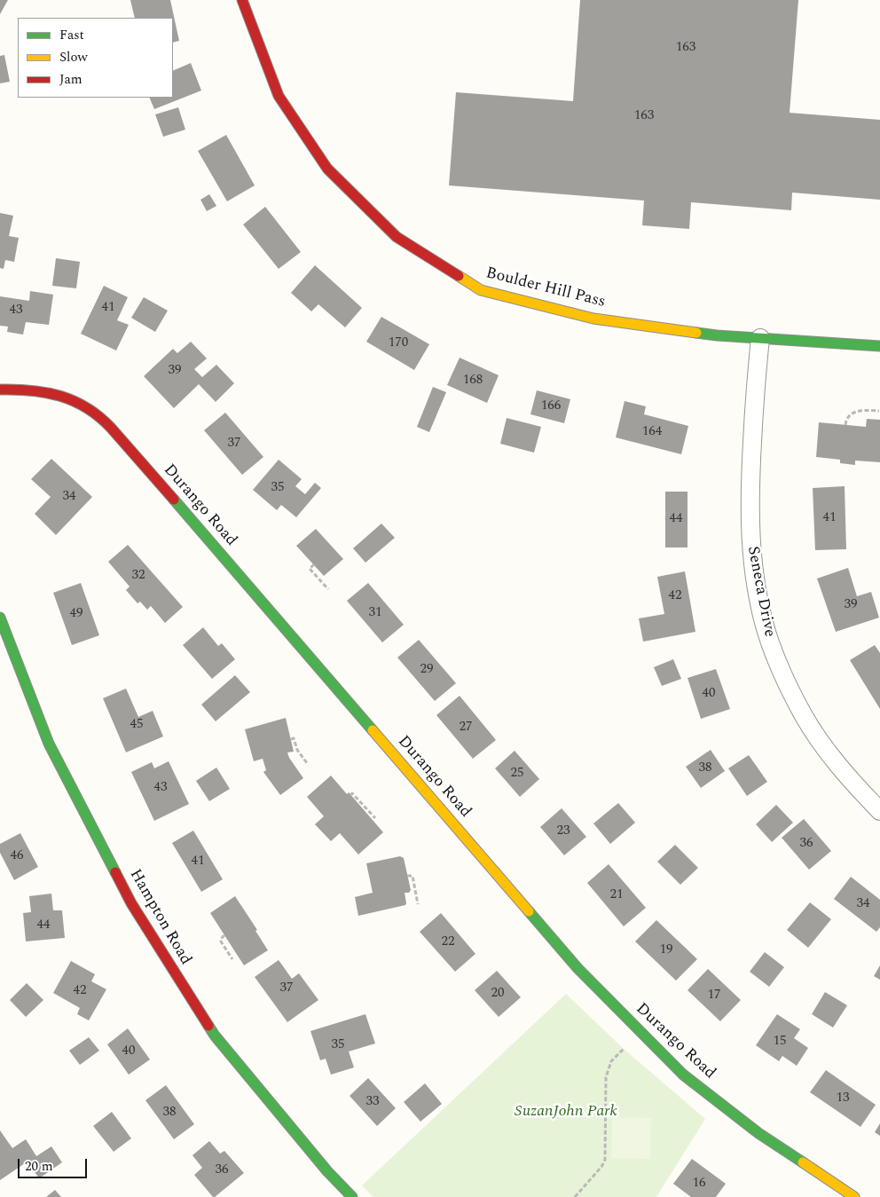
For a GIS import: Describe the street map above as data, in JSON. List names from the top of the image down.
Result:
{
  "streets": {
    "street": [
      "Boulder Hill Pass",
      "Durango Road",
      "Seneca Drive",
      "Hampton Road"
    ]
  },
  "crossings": [
    ["Boulder Hill Pass", "Seneca Drive"]
  ],
  "parks": ["SuzanJohn Park"],
  "house_numbers": [
    "163",
    "163",
    "41",
    "43",
    "170",
    "39",
    "168",
    "166",
    "164",
    "37",
    "35",
    "34",
    "41",
    "44",
    "32",
    "42",
    "39",
    "31",
    "49",
    "29",
    "40",
    "45",
    "27",
    "38",
    "25",
    "43",
    "23",
    "36",
    "46",
    "41",
    "21",
    "34",
    "44",
    "22",
    "19",
    "37",
    "42",
    "20",
    "17",
    "15",
    "35",
    "40",
    "13",
    "33",
    "38",
    "36",
    "16"
  ],
  "legend": ["Fast", "Slow", "Jam"],
  "scale_bar": "20 m"
}
